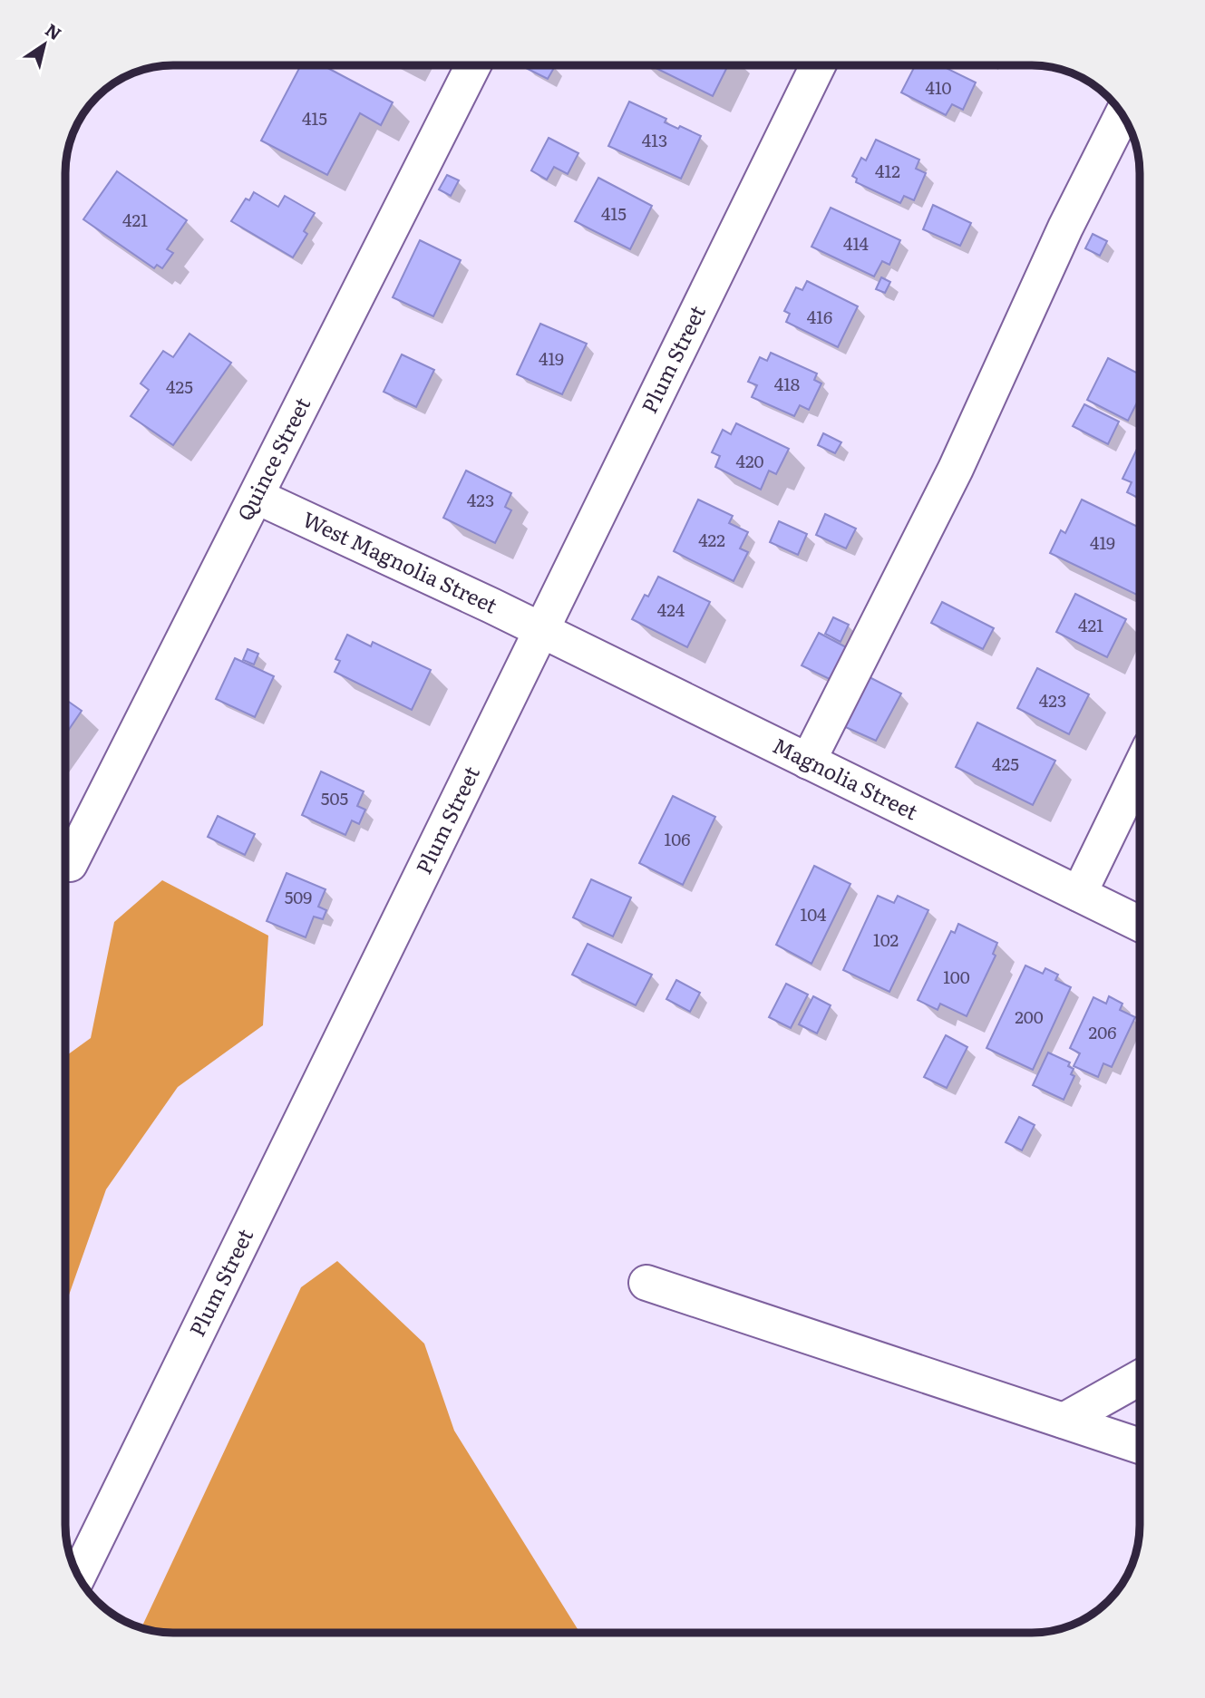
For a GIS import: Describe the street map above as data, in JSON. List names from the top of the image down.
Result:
{
  "streets": {
    "street": [
      "Plum Street",
      "Quince Street",
      "West Magnolia Street",
      "Magnolia Street"
    ]
  },
  "crossings": [
    ["Plum Street", "West Magnolia Street"],
    ["Plum Street", "Magnolia Street"],
    ["Quince Street", "West Magnolia Street"],
    ["West Magnolia Street", "Magnolia Street"]
  ],
  "house_numbers": [
    "410",
    "415",
    "413",
    "412",
    "415",
    "421",
    "414",
    "416",
    "419",
    "418",
    "425",
    "420",
    "423",
    "422",
    "419",
    "424",
    "421",
    "423",
    "425",
    "505",
    "106",
    "509",
    "104",
    "102",
    "100",
    "200",
    "206"
  ],
  "north": "top right"
}
